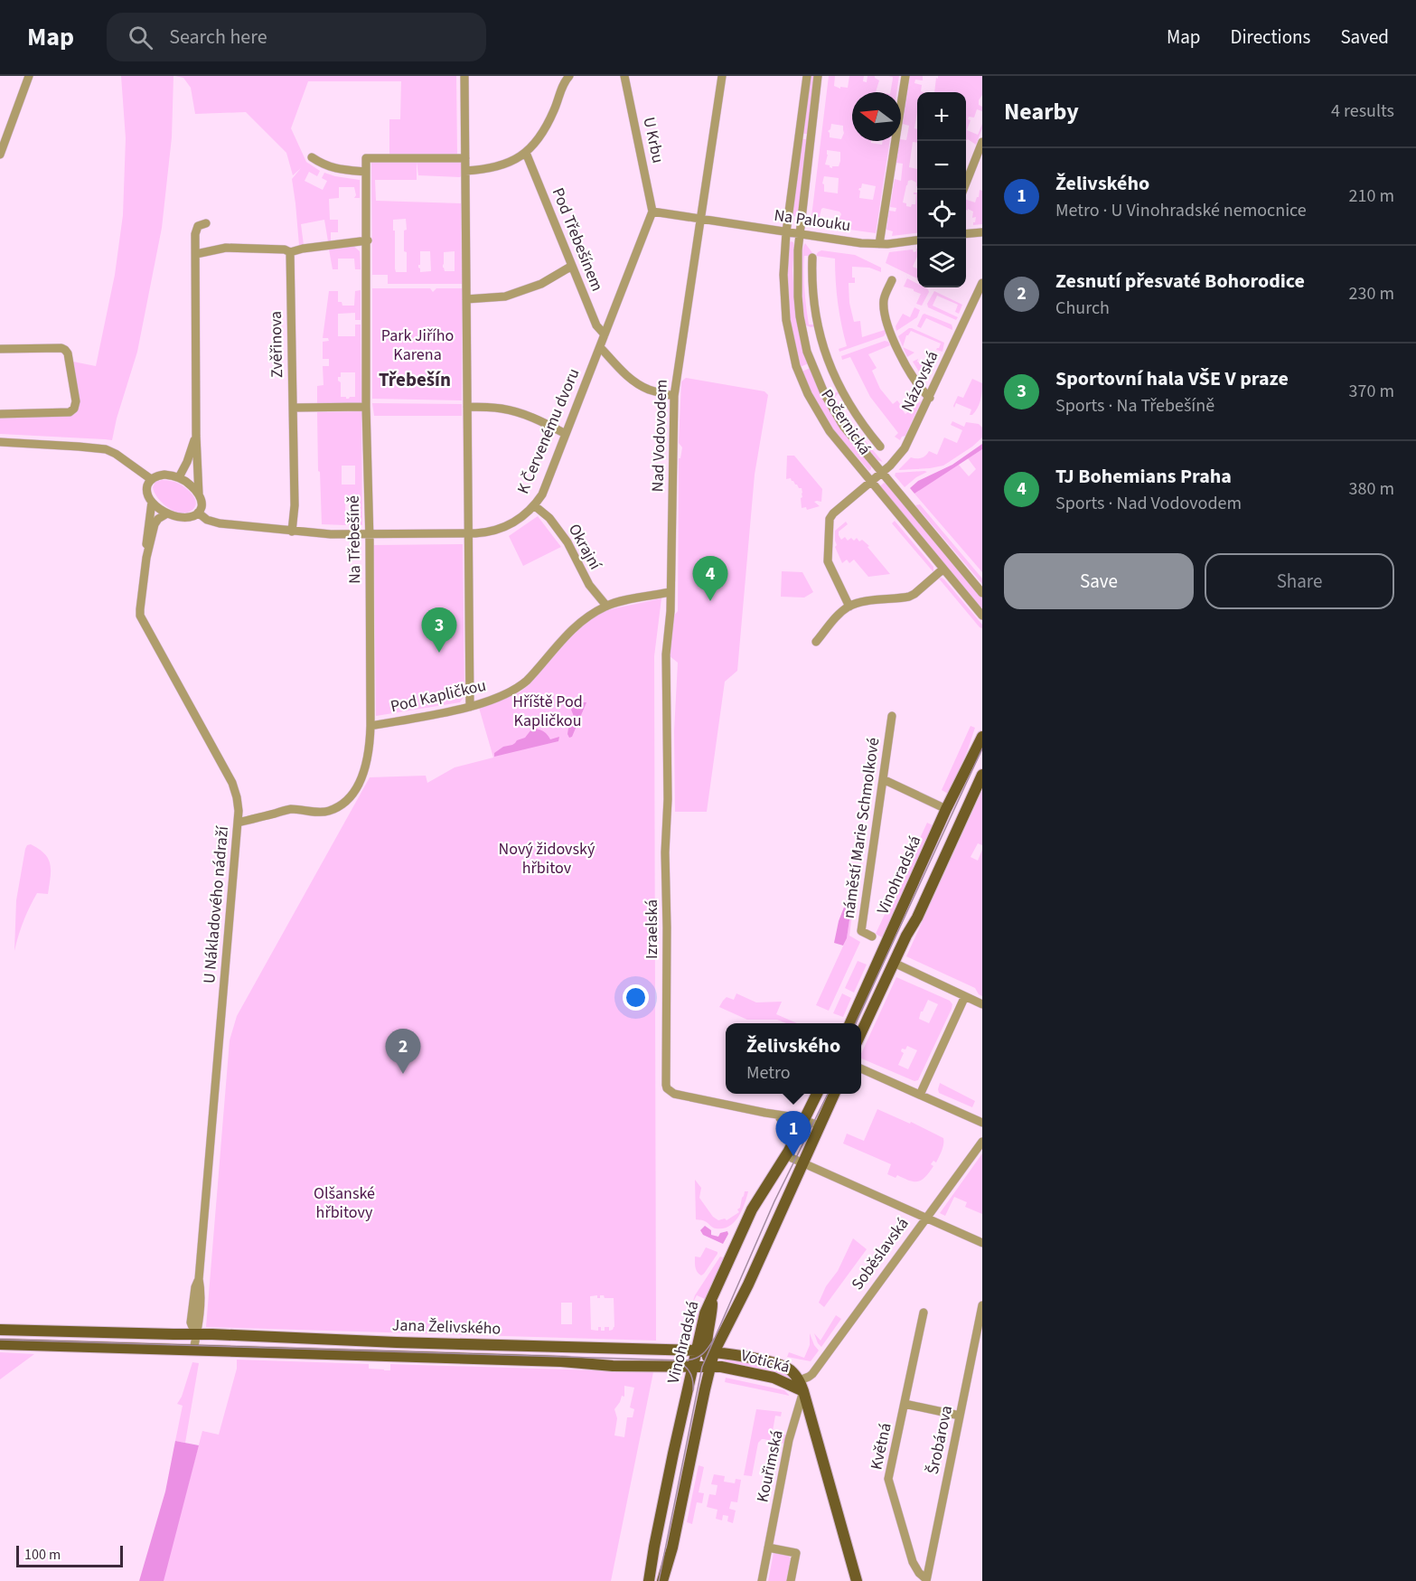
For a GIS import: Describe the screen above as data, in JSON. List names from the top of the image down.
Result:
{
  "streets": {
    "main road": ["Vinohradská", "Jana Želivského", "Votická"],
    "street": [
      "U Krbu",
      "Na Palouku",
      "Pod Třebešínem",
      "Zvěřinova",
      "Názovská",
      "Počernická",
      "K Červenému dvoru",
      "Nad Vodovodem",
      "Na Třebešíně",
      "Okrajní",
      "Pod Kapličkou",
      "náměstí Marie Schmolkové",
      "U Nákladového nádraží",
      "Izraelská",
      "Soběslavská",
      "Šrobárova",
      "Květná",
      "Kouřimská"
    ]
  },
  "crossings": [
    ["U Krbu", "K Červenému dvoru"],
    ["Na Palouku", "Počernická"],
    ["Na Palouku", "Nad Vodovodem"],
    ["Pod Třebešínem", "K Červenému dvoru"],
    ["Zvěřinova", "K Červenému dvoru"],
    ["Názovská", "Počernická"],
    ["K Červenému dvoru", "Na Třebešíně"],
    ["K Červenému dvoru", "Okrajní"],
    ["Nad Vodovodem", "Pod Kapličkou"],
    ["Nad Vodovodem", "Izraelská"],
    ["Na Třebešíně", "Pod Kapličkou"],
    ["Na Třebešíně", "U Nákladového nádraží"],
    ["Okrajní", "Pod Kapličkou"],
    ["Vinohradská", "Jana Želivského"],
    ["Vinohradská", "Votická"],
    ["U Nákladového nádraží", "Jana Želivského"],
    ["Soběslavská", "Votická"],
    ["Soběslavská", "Kouřimská"],
    ["Jana Želivského", "Votická"],
    ["Votická", "Kouřimská"],
    ["Šrobárova", "Květná"]
  ],
  "districts": ["Třebešín"],
  "parks": [
    "Park Jiřího Karena",
    "Hříště Pod Kapličkou",
    "Nový židovský hřbitov",
    "Olšanské hřbitovy"
  ],
  "scale_bar": "100 m",
  "north": "left",
  "page": {
    "header": "Map",
    "search": "Search here",
    "nav": ["Map", "Directions", "Saved"],
    "heading": ["Nearby", "4 results"],
    "map_buttons": ["+", "−"],
    "list": [
      {
        "mark": "1",
        "name": "Želivského",
        "note": "Metro · U Vinohradské nemocnice",
        "value": "210 m"
      },
      {
        "mark": "2",
        "name": "Zesnutí přesvaté Bohorodice",
        "note": "Church",
        "value": "230 m"
      },
      {
        "mark": "3",
        "name": "Sportovní hala VŠE V praze",
        "note": "Sports · Na Třebešíně",
        "value": "370 m"
      },
      {
        "mark": "4",
        "name": "TJ Bohemians Praha",
        "note": "Sports · Nad Vodovodem",
        "value": "380 m"
      }
    ],
    "buttons": ["Save", "Share"],
    "pins": [
      "4",
      "3",
      "2",
      "1"
    ],
    "popup": ["Želivského", "Metro"],
    "scale": "100 m"
  }
}
